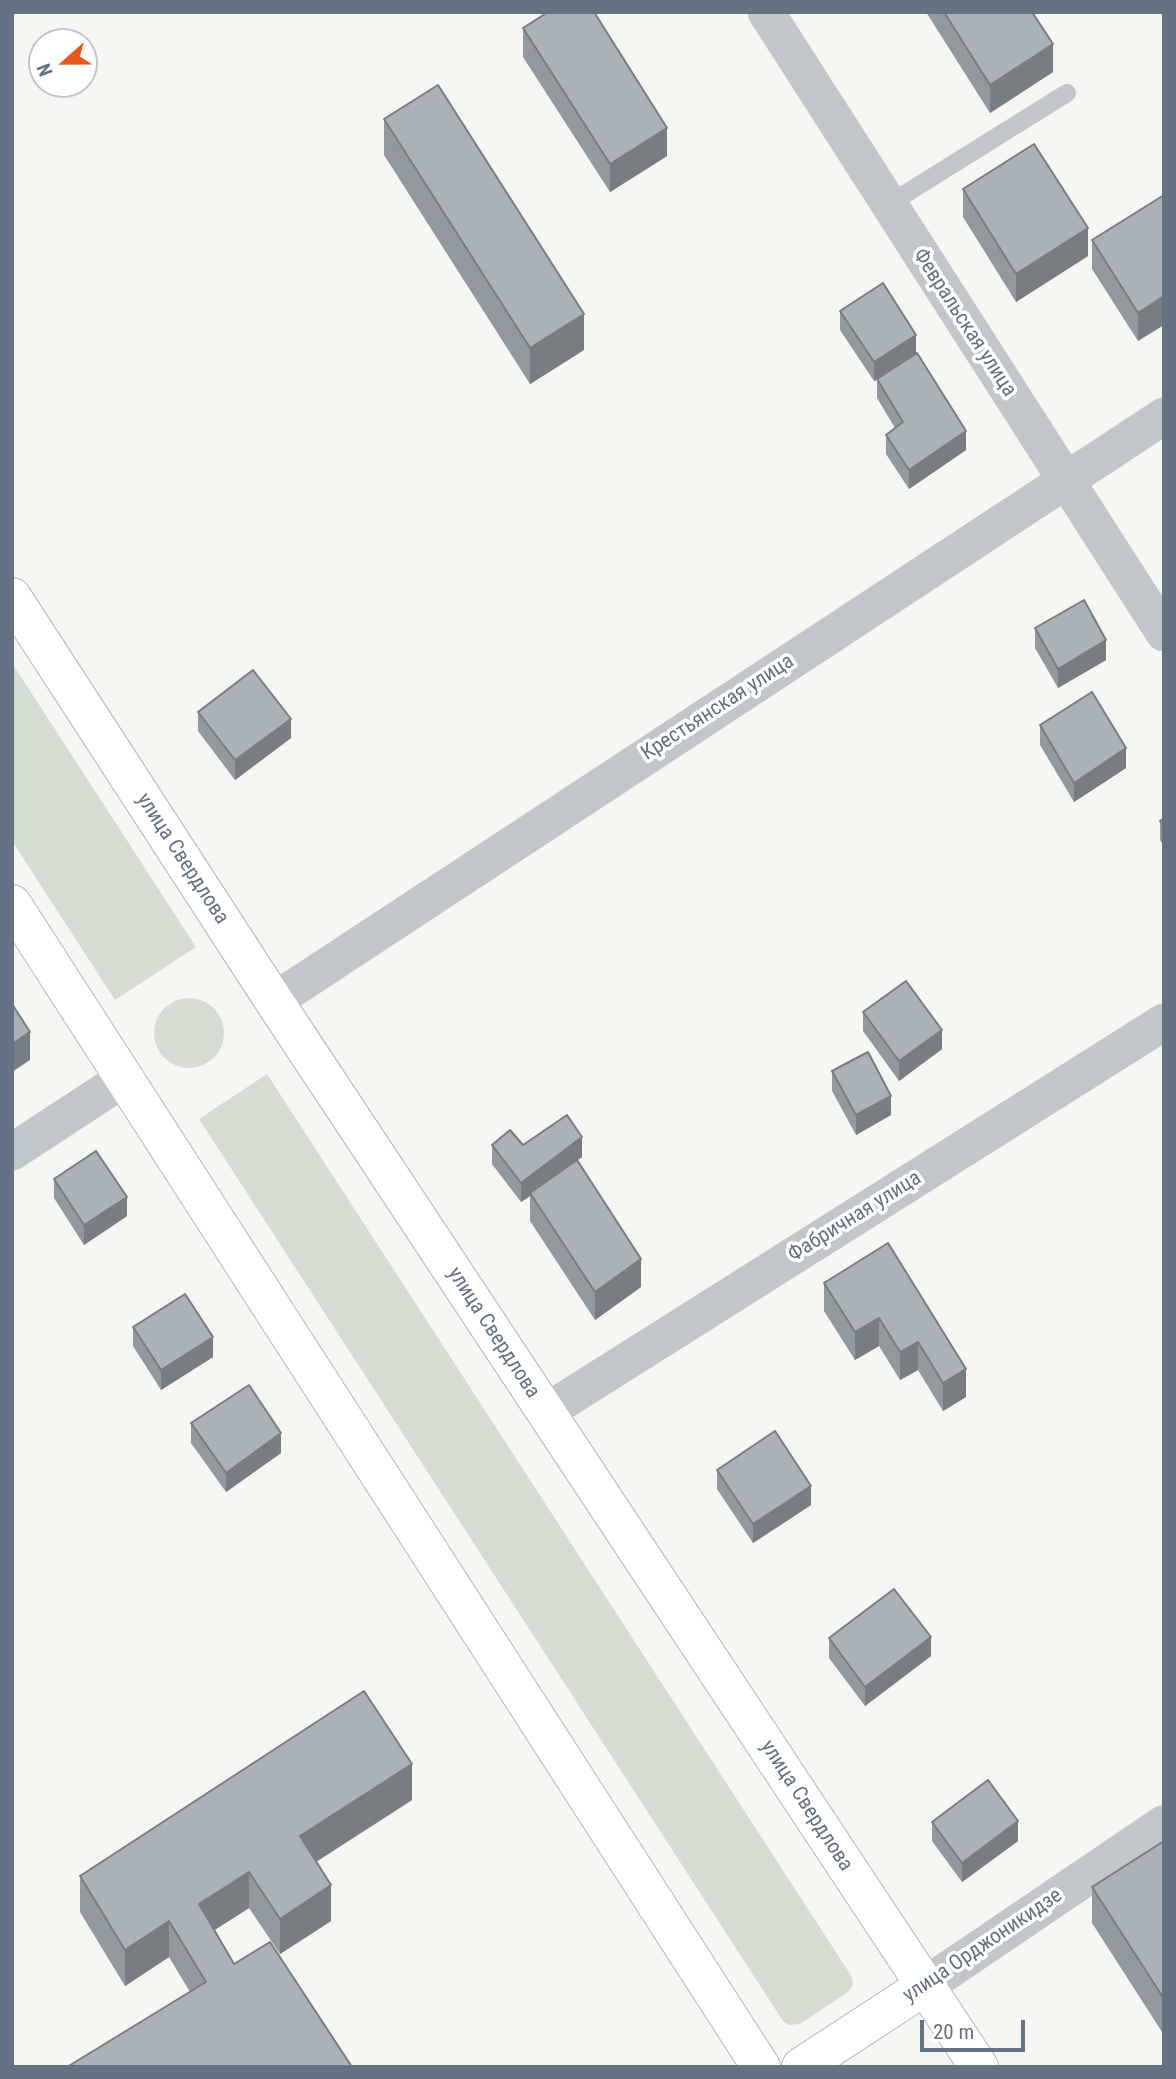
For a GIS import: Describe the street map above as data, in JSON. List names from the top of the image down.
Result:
{
  "streets": {
    "main road": ["улица Свердлова", "улица Орджоникидзе"],
    "street": ["Февральская улица", "Крестьянская улица", "Фабричная улица"]
  },
  "crossings": [
    ["Февральская улица", "Крестьянская улица"],
    ["Крестьянская улица", "улица Свердлова"],
    ["улица Свердлова", "Фабричная улица"],
    ["улица Свердлова", "улица Орджоникидзе"]
  ],
  "scale_bar": "20 m",
  "north": "left"
}
